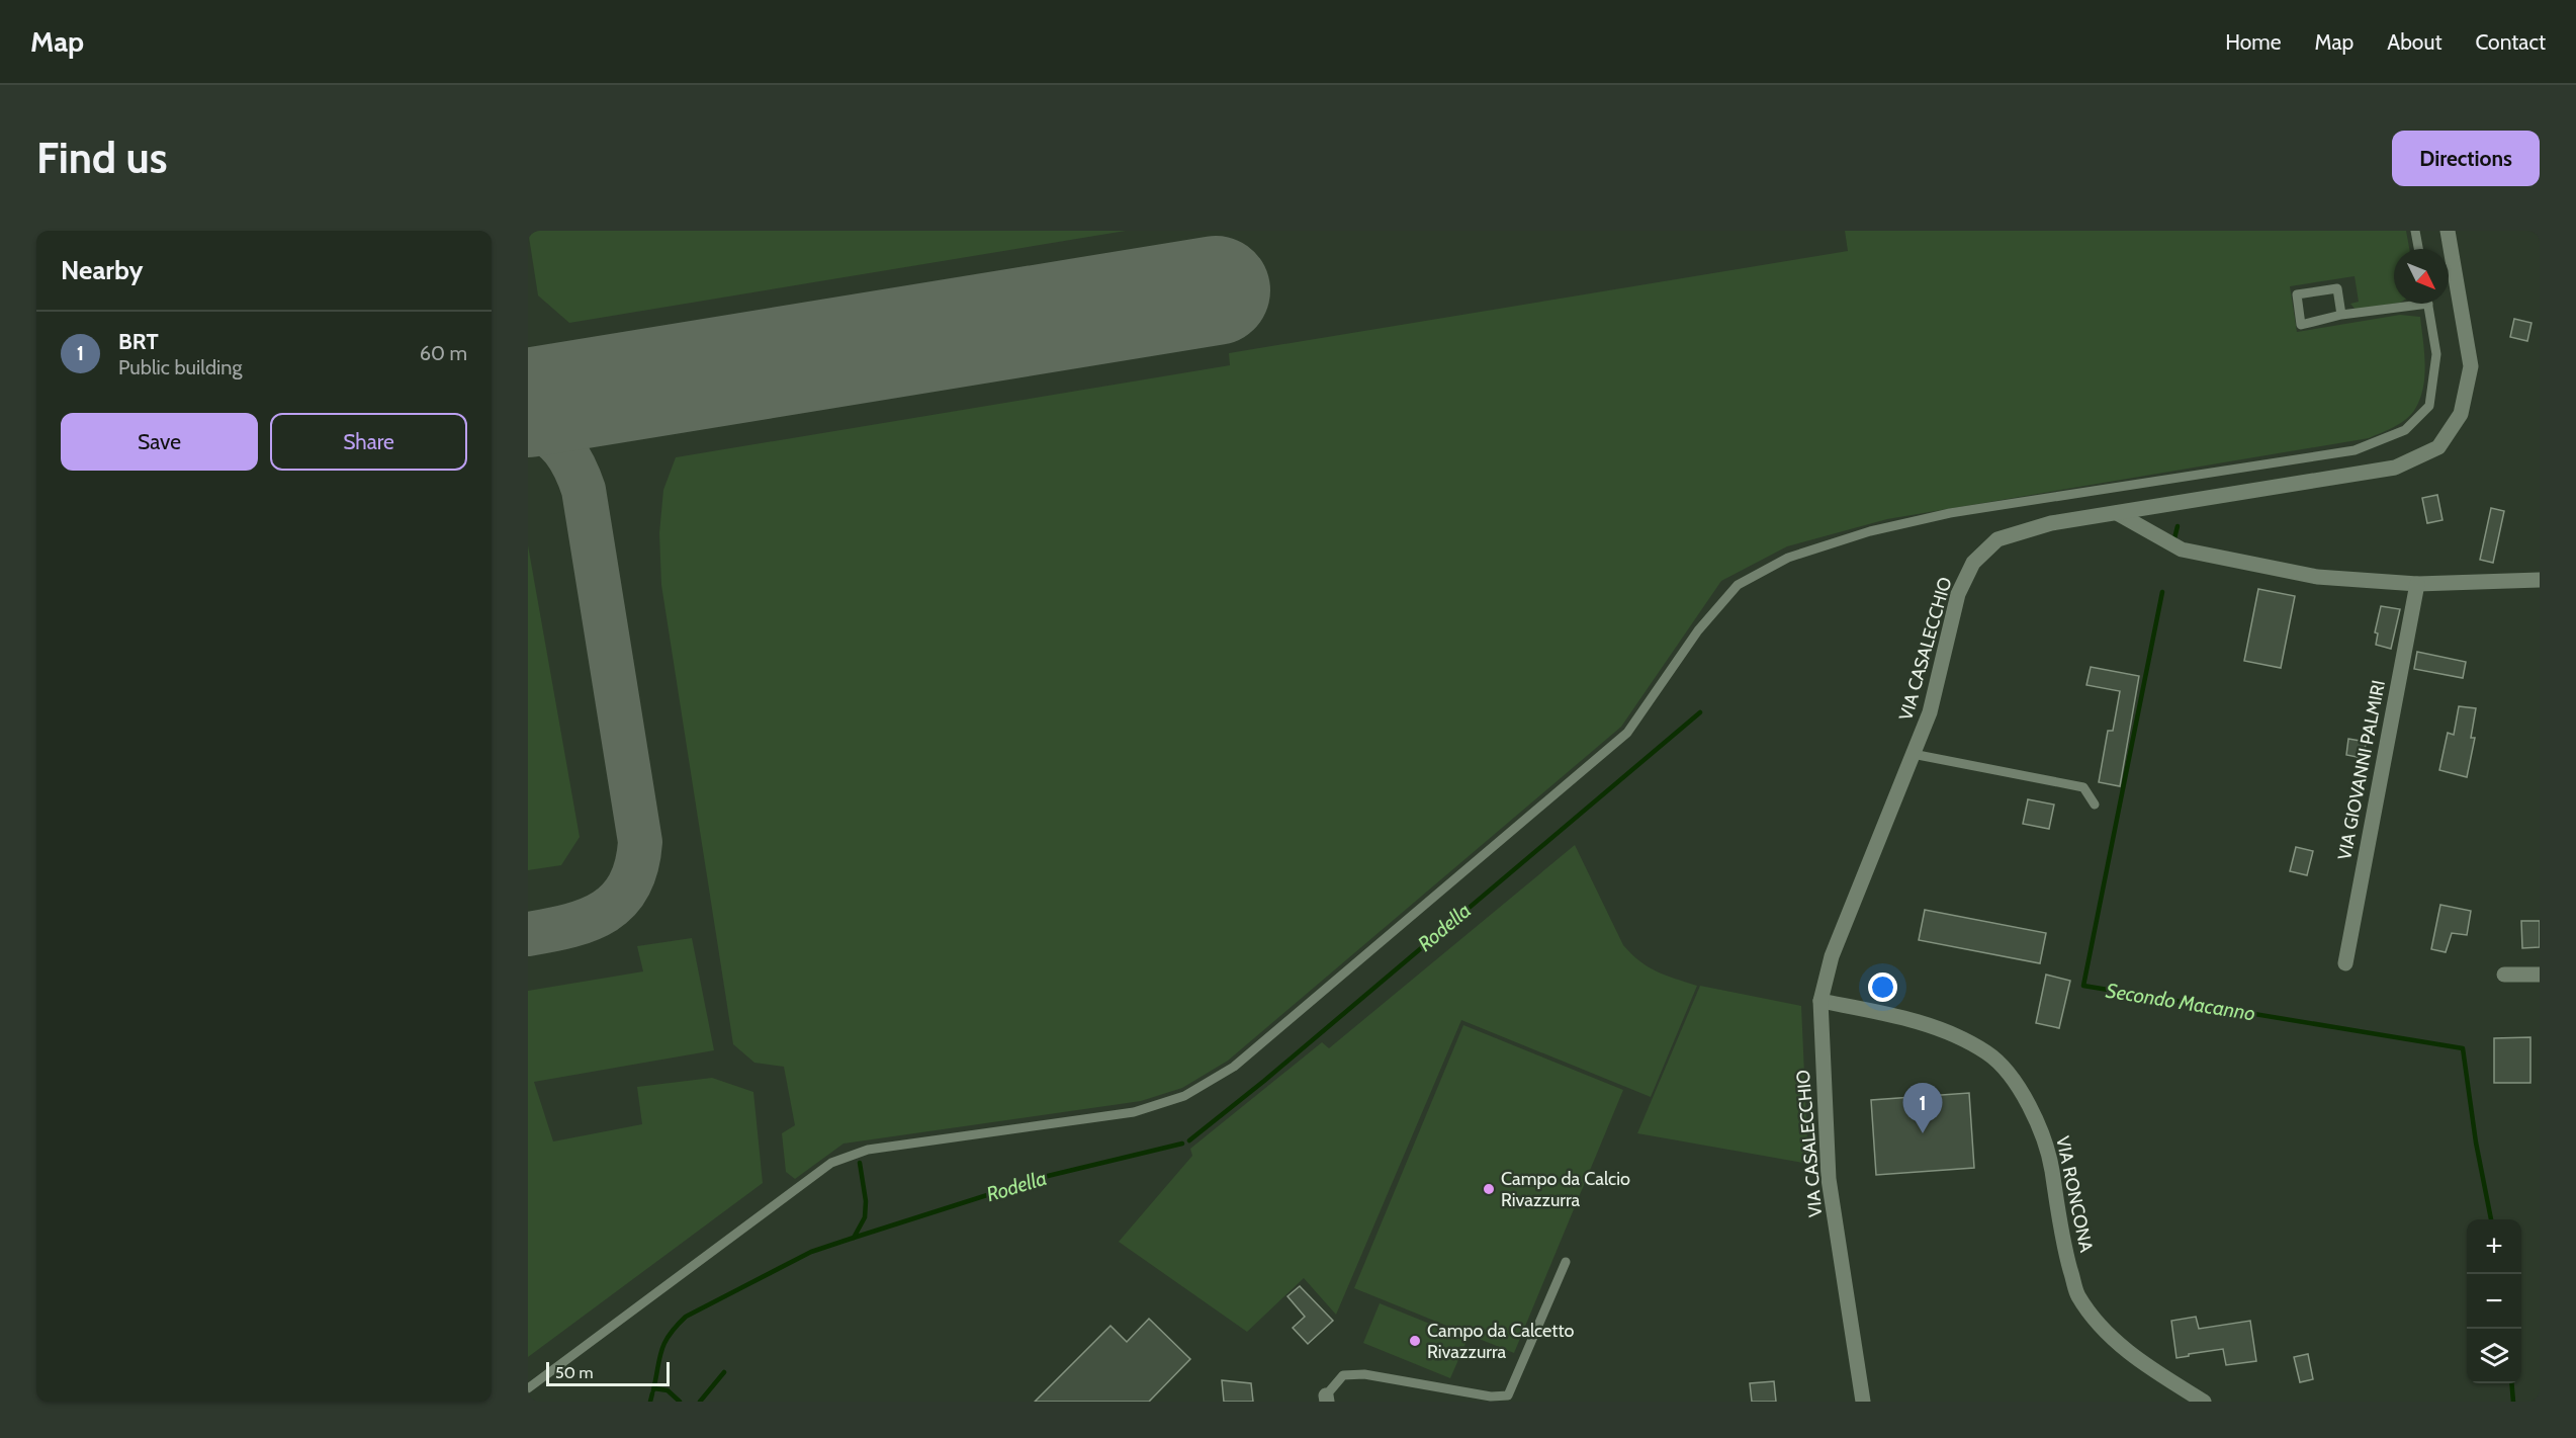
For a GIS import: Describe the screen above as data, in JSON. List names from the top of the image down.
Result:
{
  "streets": {
    "street": ["VIA CASALECCHIO", "VIA GIOVANNI PALMIRI", "VIA RONCONA"]
  },
  "crossings": [
    ["VIA CASALECCHIO", "VIA RONCONA"]
  ],
  "water": ["Rodella", "Secondo Macanno"],
  "places": ["Campo da Calcio Rivazzurra", "Campo da Calcetto Rivazzurra"],
  "scale_bar": "50 m",
  "north": "bottom right",
  "page": {
    "header": "Map",
    "nav": [
      "Home",
      "Map",
      "About",
      "Contact"
    ],
    "buttons": [
      "Directions",
      ["Save", "Share"]
    ],
    "title": "Find us",
    "heading": "Nearby",
    "list": [
      {
        "mark": "1",
        "name": "BRT",
        "note": "Public building",
        "value": "60 m"
      }
    ],
    "pins": "1",
    "map_buttons": ["+", "−"],
    "scale": "50 m"
  }
}
